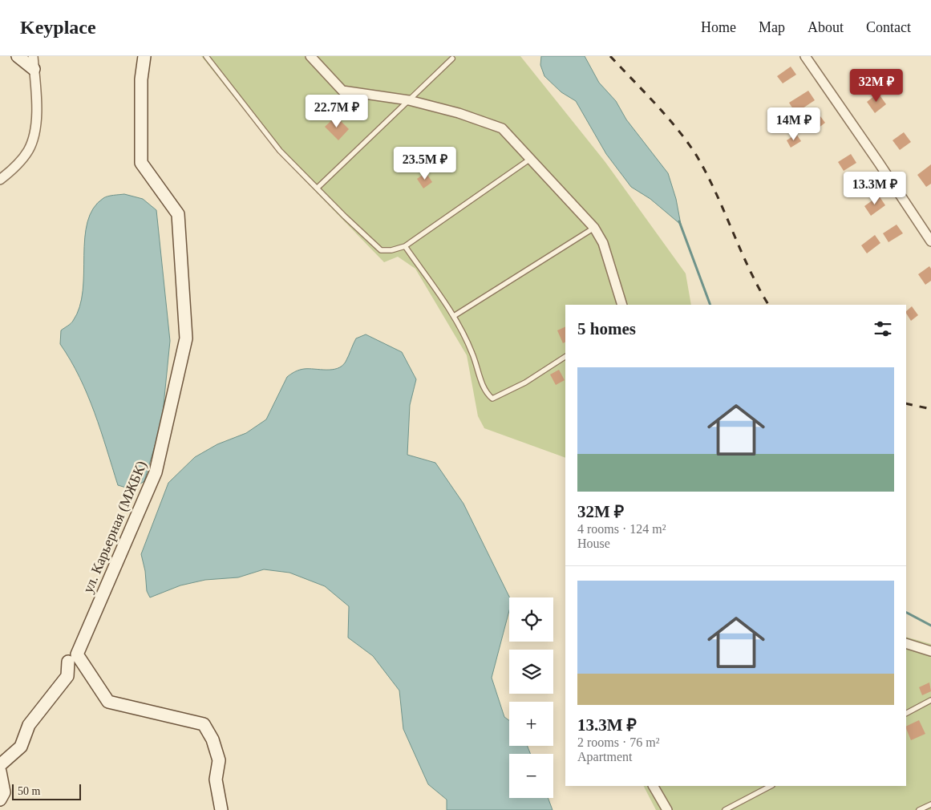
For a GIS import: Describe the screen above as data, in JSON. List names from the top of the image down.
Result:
{
  "streets": {
    "street": ["ул. Карьерная (МЖБК)"]
  },
  "scale_bar": "50 m",
  "page": {
    "header": "Keyplace",
    "nav": [
      "Home",
      "Map",
      "About",
      "Contact"
    ],
    "price": [
      "32M ₽",
      "22.7M ₽",
      "14M ₽",
      "23.5M ₽",
      "13.3M ₽"
    ],
    "heading": "5 homes",
    "list": [
      {
        "name": "32M ₽",
        "note": "4 rooms · 124 m² · House"
      },
      {
        "name": "13.3M ₽",
        "note": "2 rooms · 76 m² · Apartment"
      }
    ],
    "map_buttons": ["+", "−"],
    "scale": "50 m"
  }
}
